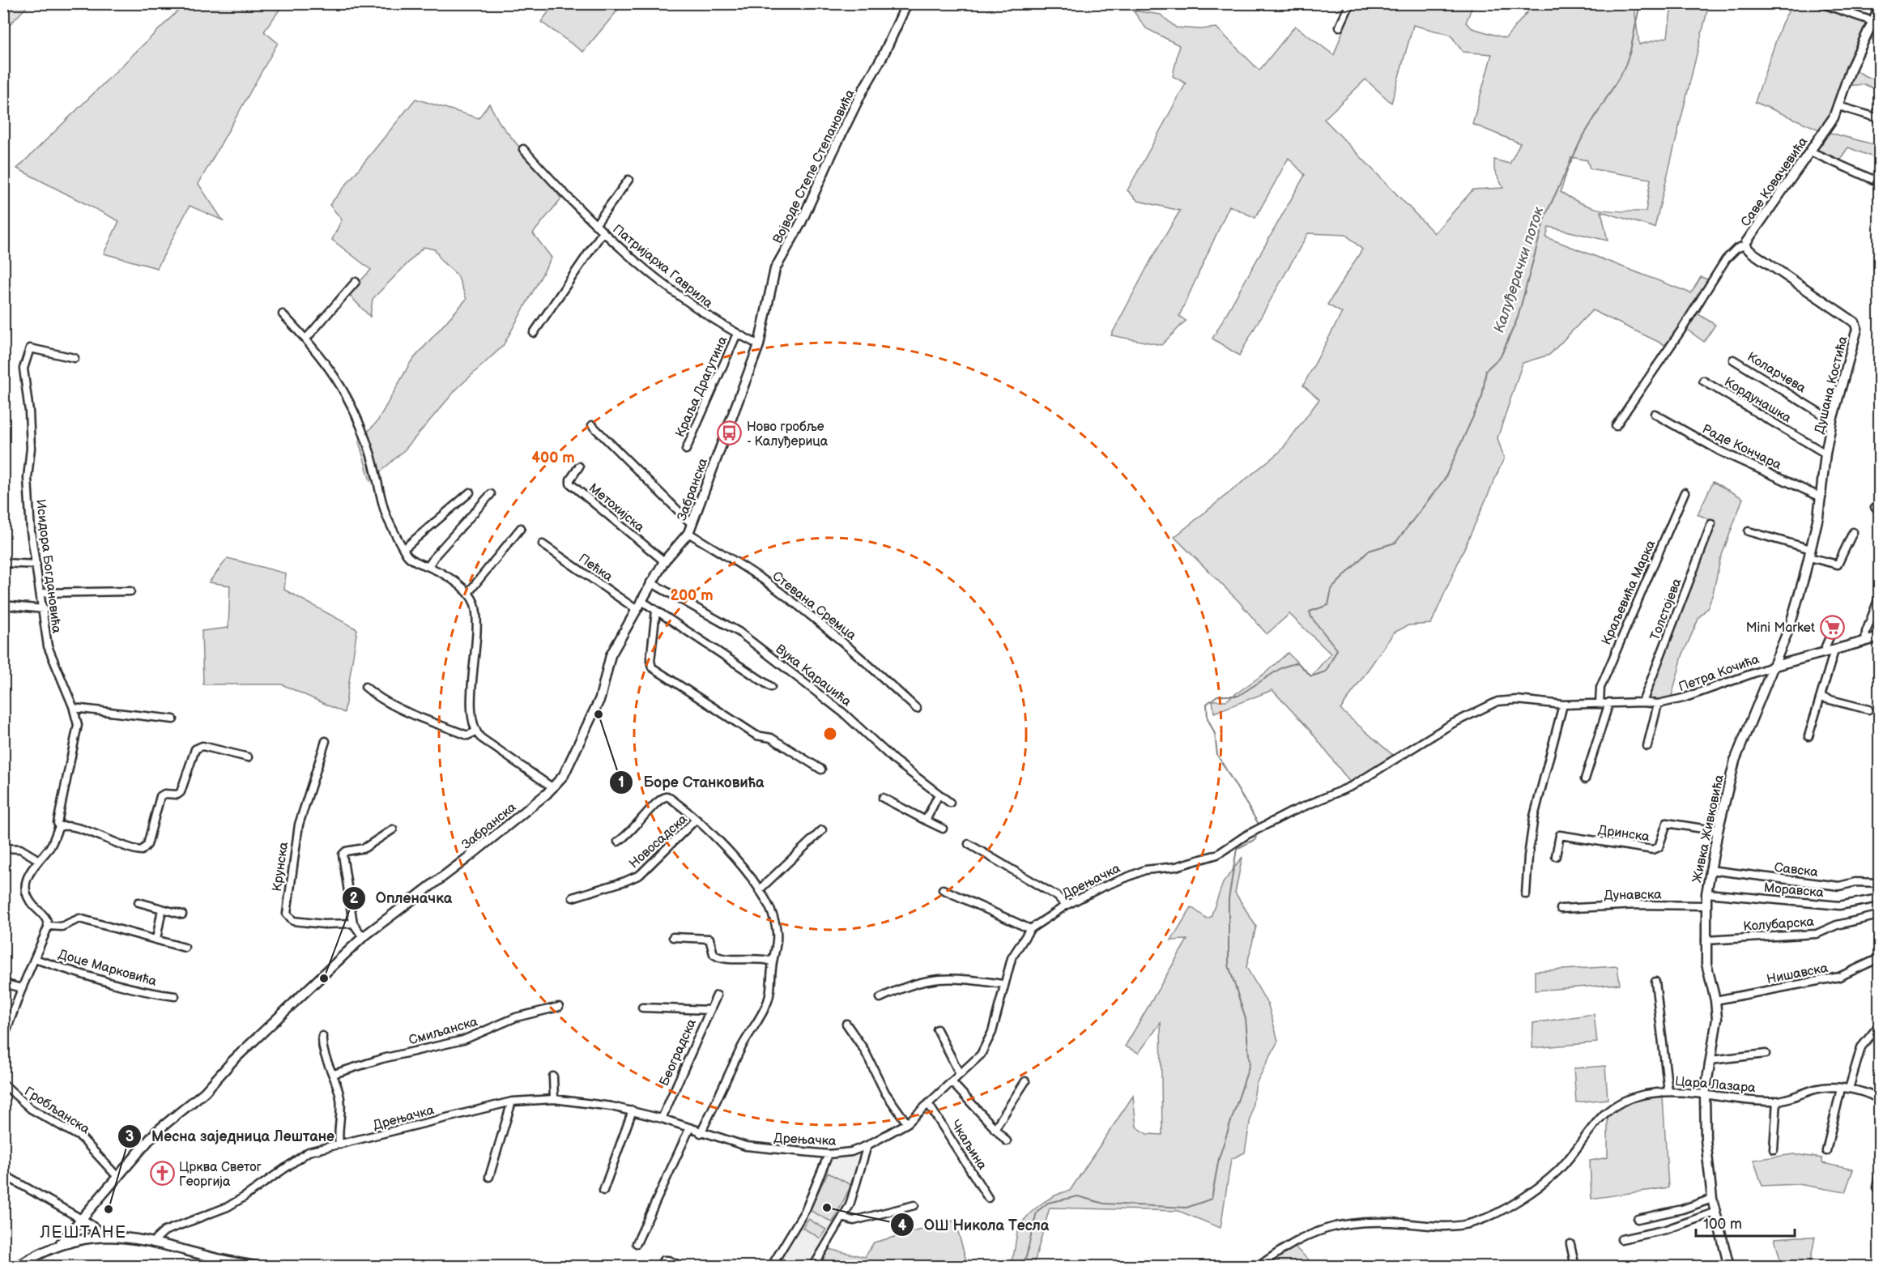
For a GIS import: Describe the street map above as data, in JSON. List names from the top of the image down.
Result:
{
  "streets": {
    "street": [
      "Војводе Степе Степановића",
      "Саве Ковачевића",
      "Патријарха Гаврила",
      "Коларчева",
      "Душана Костића",
      "Краља Драгутина",
      "Кордунашка",
      "Раде Кончара",
      "Забранска",
      "Метохијска",
      "Исидора Богдановића",
      "Пећка",
      "Краљевића Марка",
      "Стевана Сремца",
      "Толстојева",
      "Петра Кочића",
      "Вука Караџића",
      "Живка Живковића",
      "Дринска",
      "Новосадска",
      "Крунска",
      "Савска",
      "Дрењачка",
      "Моравска",
      "Дунавска",
      "Колубарска",
      "Доце Марковића",
      "Нишавска",
      "Смиљанска",
      "Београдска",
      "Цара Лазара",
      "Гробљанска",
      "Чкаљина"
    ]
  },
  "crossings": [
    ["Војводе Степе Степановића", "Патријарха Гаврила"],
    ["Војводе Степе Степановића", "Забранска"],
    ["Саве Ковачевића", "Душана Костића"],
    ["Патријарха Гаврила", "Краља Драгутина"],
    ["Патријарха Гаврила", "Забранска"],
    ["Коларчева", "Душана Костића"],
    ["Душана Костића", "Кордунашка"],
    ["Душана Костића", "Раде Кончара"],
    ["Душана Костића", "Петра Кочића"],
    ["Душана Костића", "Живка Живковића"],
    ["Забранска", "Метохијска"],
    ["Забранска", "Пећка"],
    ["Забранска", "Стевана Сремца"],
    ["Забранска", "Вука Караџића"],
    ["Забранска", "Гробљанска"],
    ["Исидора Богдановића", "Доце Марковића"],
    ["Краљевића Марка", "Петра Кочића"],
    ["Толстојева", "Петра Кочића"],
    ["Петра Кочића", "Живка Живковића"],
    ["Петра Кочића", "Дрењачка"],
    ["Живка Живковића", "Дринска"],
    ["Живка Живковића", "Савска"],
    ["Живка Живковића", "Моравска"],
    ["Живка Живковића", "Дунавска"],
    ["Живка Живковића", "Колубарска"],
    ["Живка Живковића", "Нишавска"],
    ["Живка Живковића", "Цара Лазара"],
    ["Новосадска", "Дрењачка"],
    ["Дрењачка", "Београдска"],
    ["Дрењачка", "Чкаљина"]
  ],
  "districts": ["ЛЕШТАНЕ"],
  "water": ["Калуђерачки поток"],
  "places": {
    "bus stop": ["Ново гробље - Калуђерица"],
    "supermarket": ["Mini Market"],
    "other": [
      "Боре Станковића",
      "Опленачка",
      "ОШ Никола Тесла",
      "Месна заједница Лештане"
    ],
    "church": ["Црква Светог Георгија"]
  },
  "scale_bar": "100 m",
  "rings": ["400 m", "200 m"]
}
